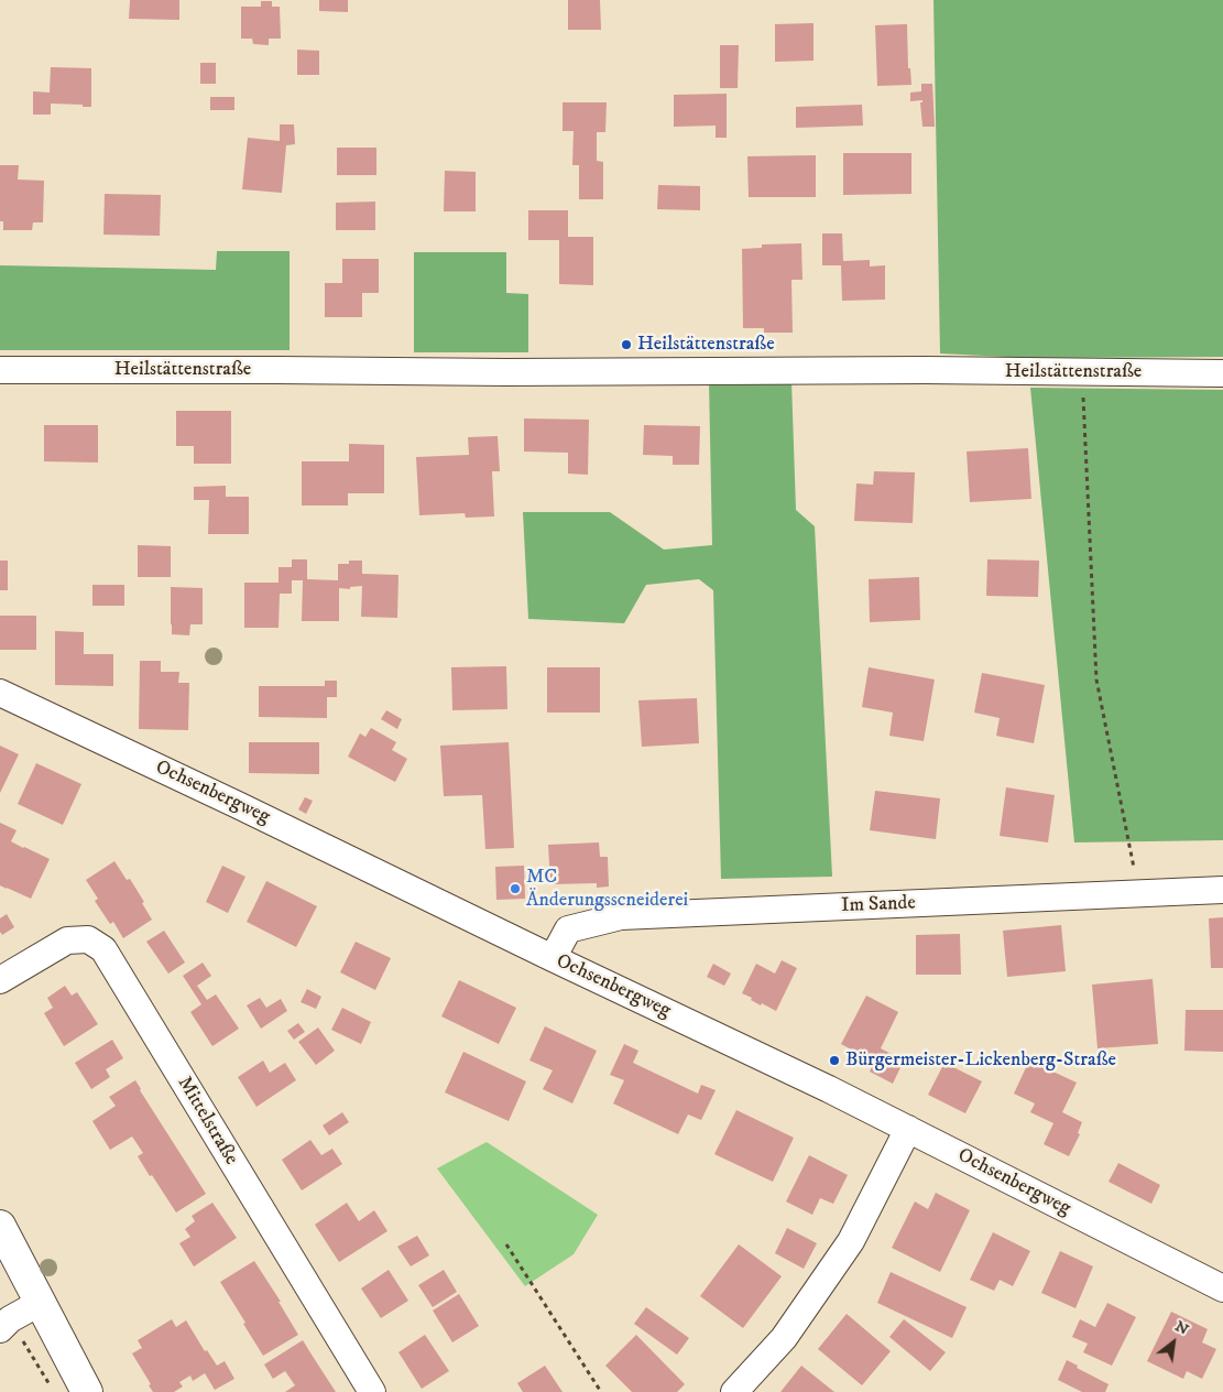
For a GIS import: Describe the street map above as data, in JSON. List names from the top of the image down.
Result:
{
  "streets": {
    "street": [
      "Heilstättenstraße",
      "Ochsenbergweg",
      "Im Sande",
      "Mittelstraße"
    ]
  },
  "crossings": [
    ["Ochsenbergweg", "Im Sande"]
  ],
  "places": ["Heilstättenstraße", "MC Änderungsscneiderei", "Bürgermeister-Lickenberg-Straße"],
  "north": "top right"
}
